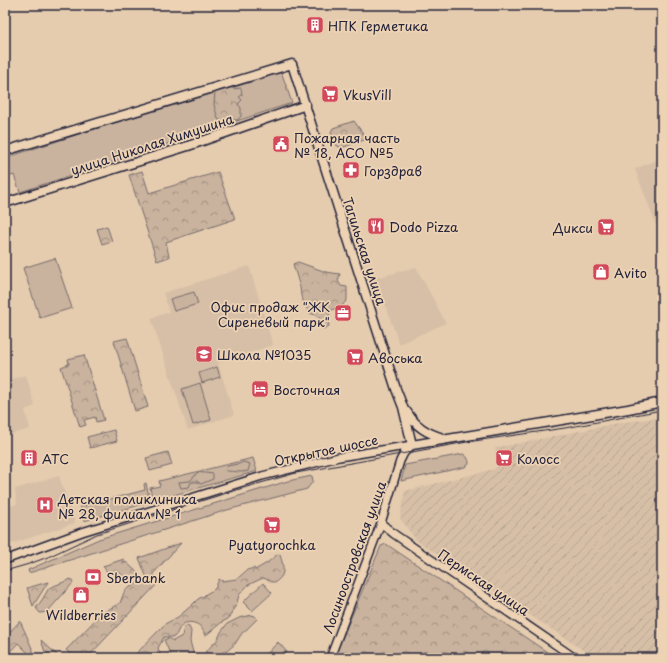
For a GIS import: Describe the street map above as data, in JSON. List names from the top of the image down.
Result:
{
  "streets": {
    "main road": ["улица Николая Химушина", "Тагильская улица", "Открытое шоссе"],
    "street": ["Лосиноостровская улица", "Пермская улица"]
  },
  "crossings": [
    ["улица Николая Химушина", "Тагильская улица"],
    ["Тагильская улица", "Открытое шоссе"],
    ["Тагильская улица", "Лосиноостровская улица"],
    ["Открытое шоссе", "Лосиноостровская улица"],
    ["Лосиноостровская улица", "Пермская улица"]
  ],
  "places": {
    "building": ["НПК Герметика", "АТС"],
    "supermarket": [
      "VkusVill",
      "Дикси",
      "Авоська",
      "Колосс",
      "Pyatyorochka"
    ],
    "public building": ["Пожарная часть № 18, АСО №5"],
    "pharmacy": ["Горздрав"],
    "restaurant": ["Dodo Pizza"],
    "shop": ["Avito", "Wildberries"],
    "office": ["Офис продаж \"ЖК Сиреневый парк\""],
    "school or university": ["Школа №1035"],
    "hotel": ["Восточная"],
    "hospital": ["Детская поликлиника № 28, филиал № 1"],
    "bank": ["Sberbank"]
  }
}
